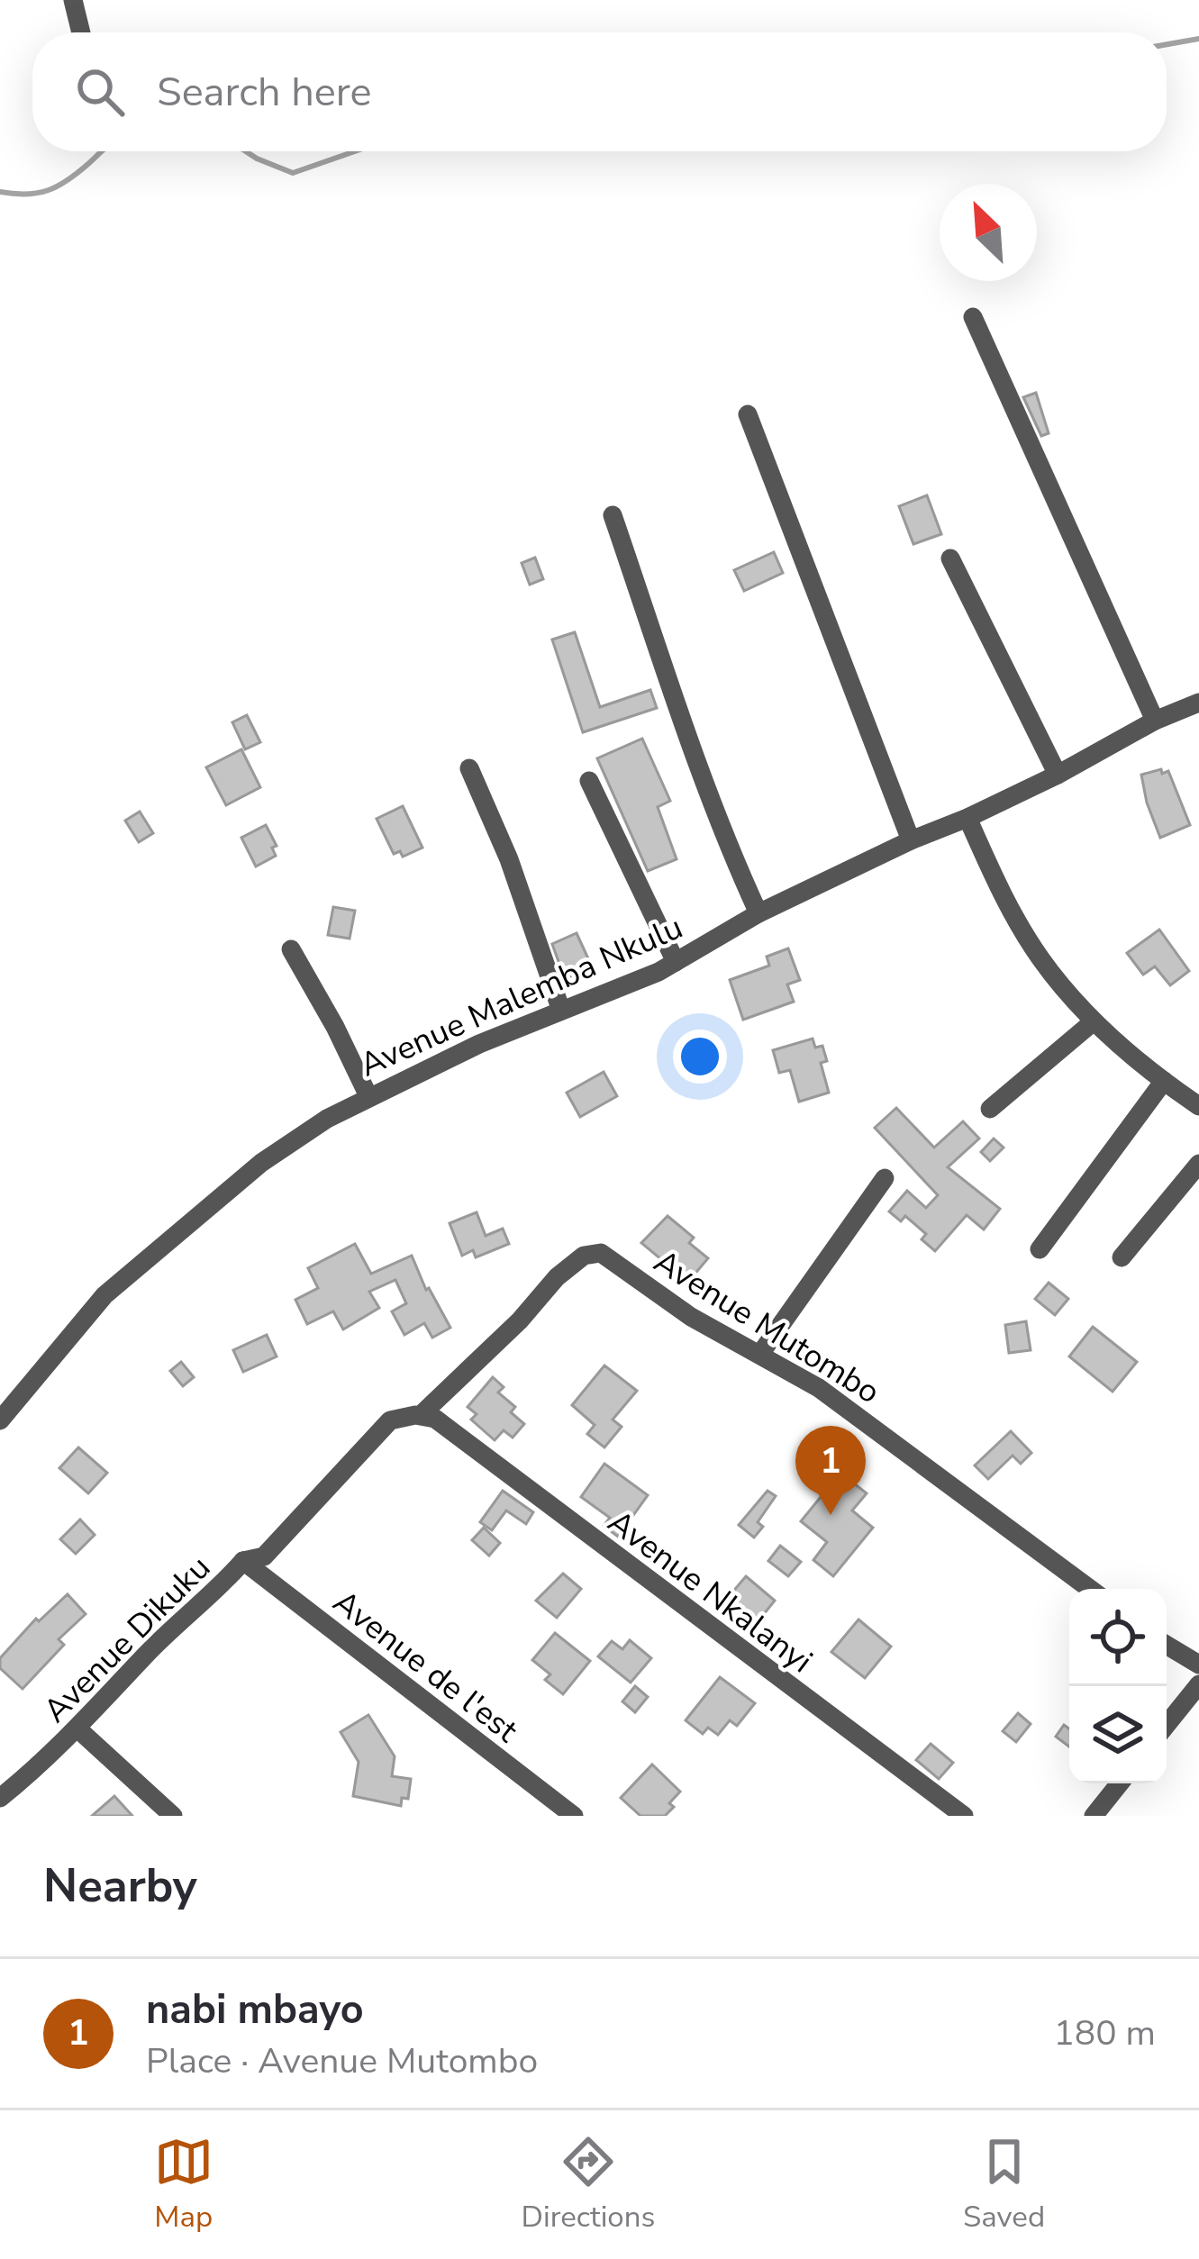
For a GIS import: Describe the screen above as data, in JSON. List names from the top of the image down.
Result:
{
  "streets": {
    "street": [
      "Avenue Malemba Nkulu",
      "Avenue Mutombo",
      "Avenue Nkalanyi",
      "Avenue Dikuku",
      "Avenue de l'est"
    ]
  },
  "crossings": [
    ["Avenue Mutombo", "Avenue Nkalanyi"],
    ["Avenue Mutombo", "Avenue Dikuku"],
    ["Avenue Nkalanyi", "Avenue Dikuku"],
    ["Avenue Dikuku", "Avenue de l'est"]
  ],
  "north": "top left",
  "page": {
    "search": "Search here",
    "pins": "1",
    "heading": "Nearby",
    "list": [
      {
        "mark": "1",
        "name": "nabi mbayo",
        "note": "Place · Avenue Mutombo",
        "value": "180 m"
      }
    ],
    "nav": ["Map", "Directions", "Saved"]
  }
}
